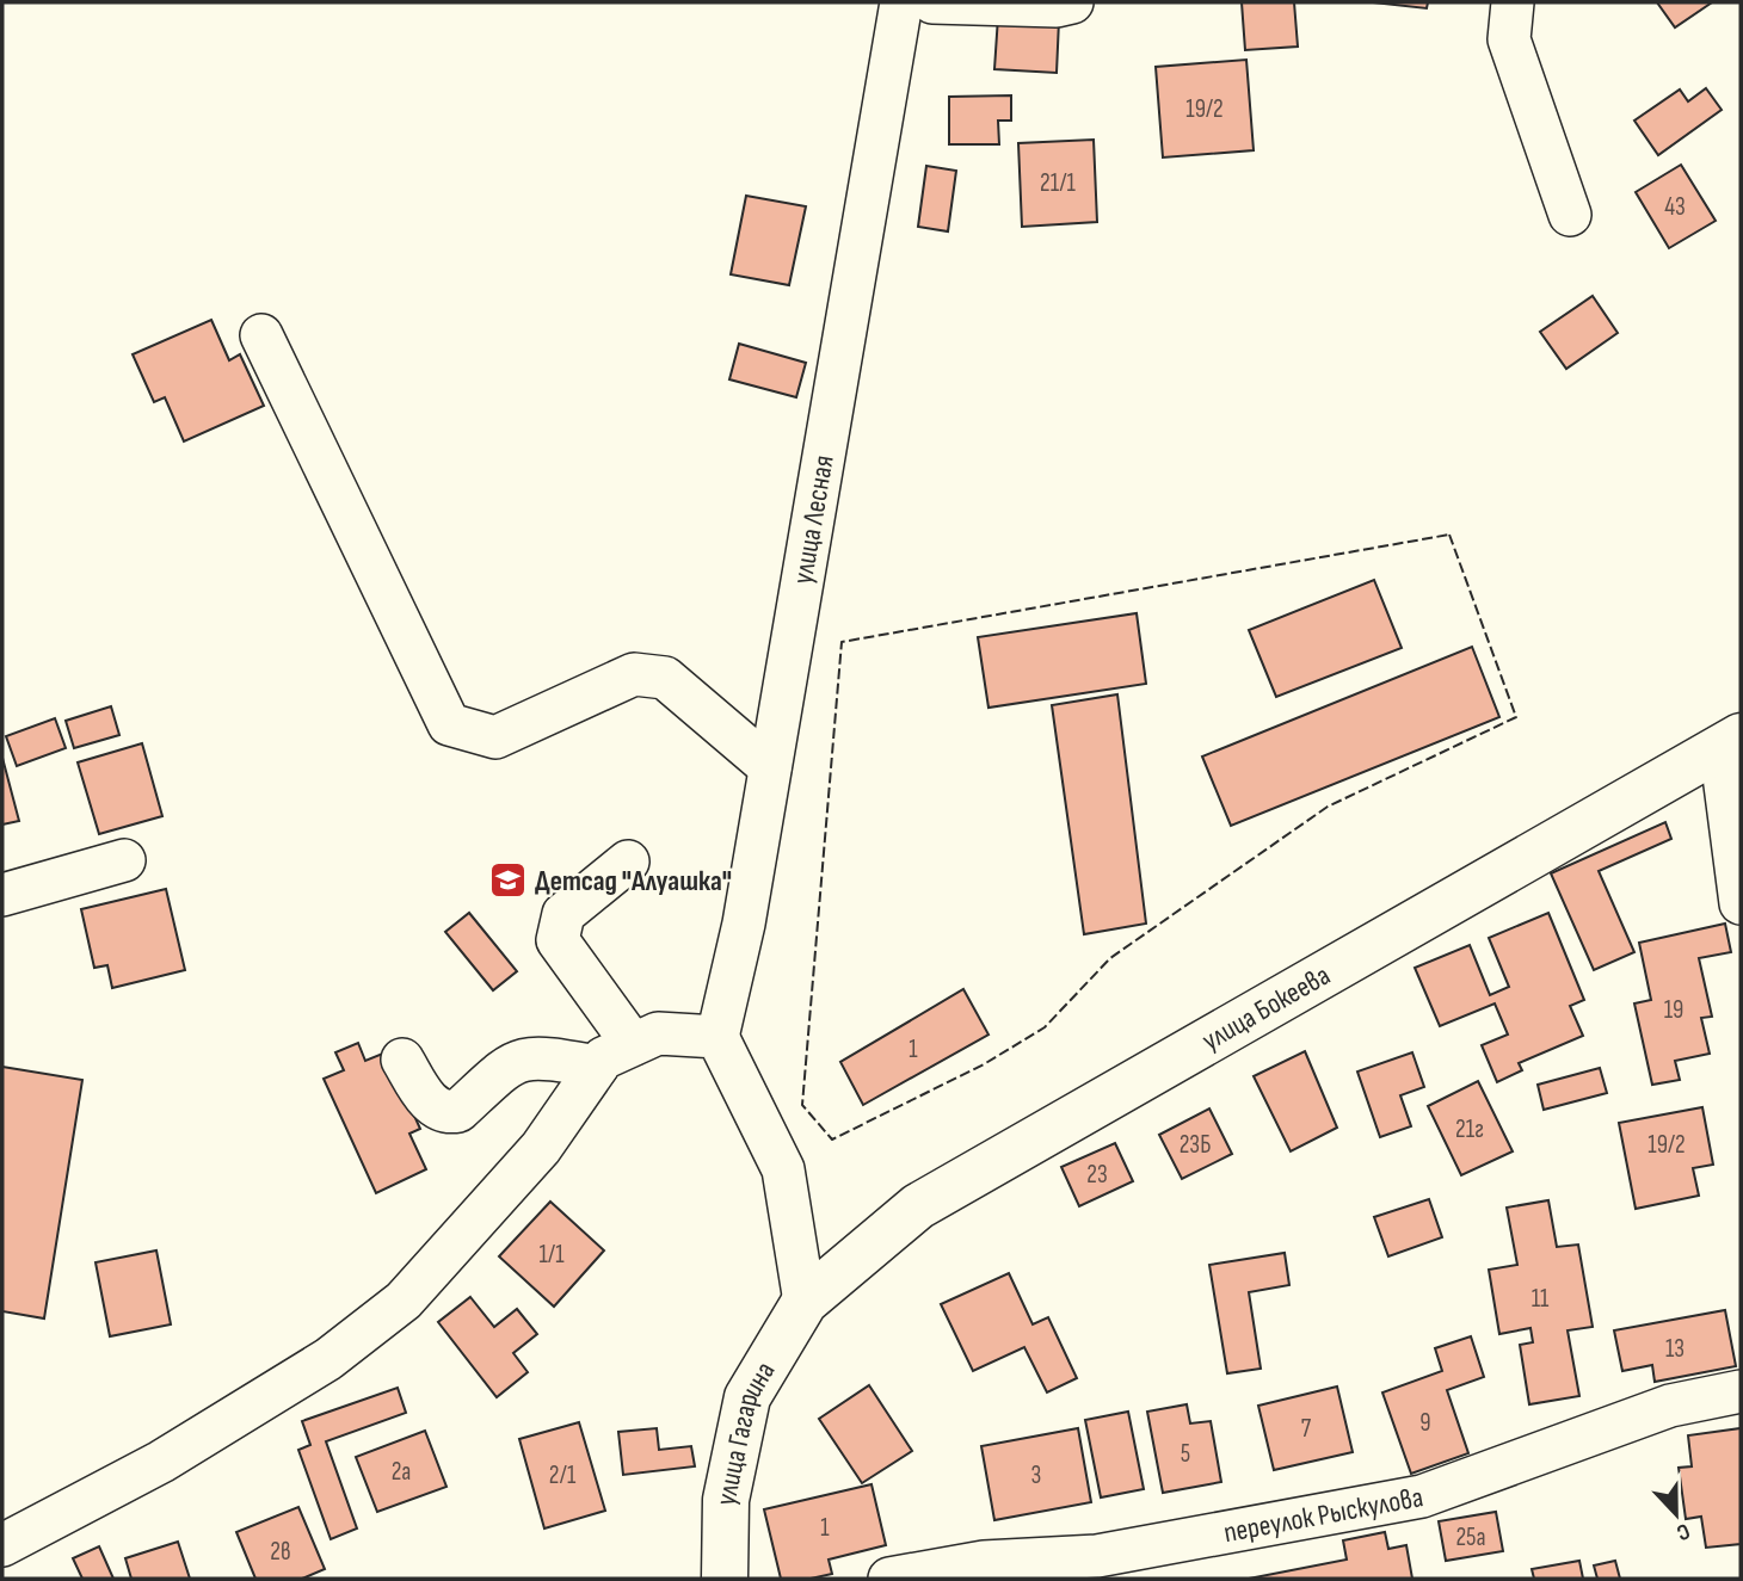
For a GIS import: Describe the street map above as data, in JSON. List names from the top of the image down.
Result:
{
  "streets": {
    "main road": ["улица Бокеева", "улица Гагарина"],
    "street": ["улица Лесная", "переулок Рыскулова"]
  },
  "crossings": [
    ["улица Бокеева", "улица Гагарина"]
  ],
  "places": {
    "school or university": ["Детсад \"Алуашка\""]
  },
  "house_numbers": [
    "19/2",
    "21/1",
    "43",
    "19",
    "1",
    "21г",
    "23Б",
    "19/2",
    "23",
    "1/1",
    "11",
    "13",
    "9",
    "7",
    "5",
    "2а",
    "2/1",
    "3",
    "1",
    "25а",
    "2в"
  ],
  "north": "bottom"
}
